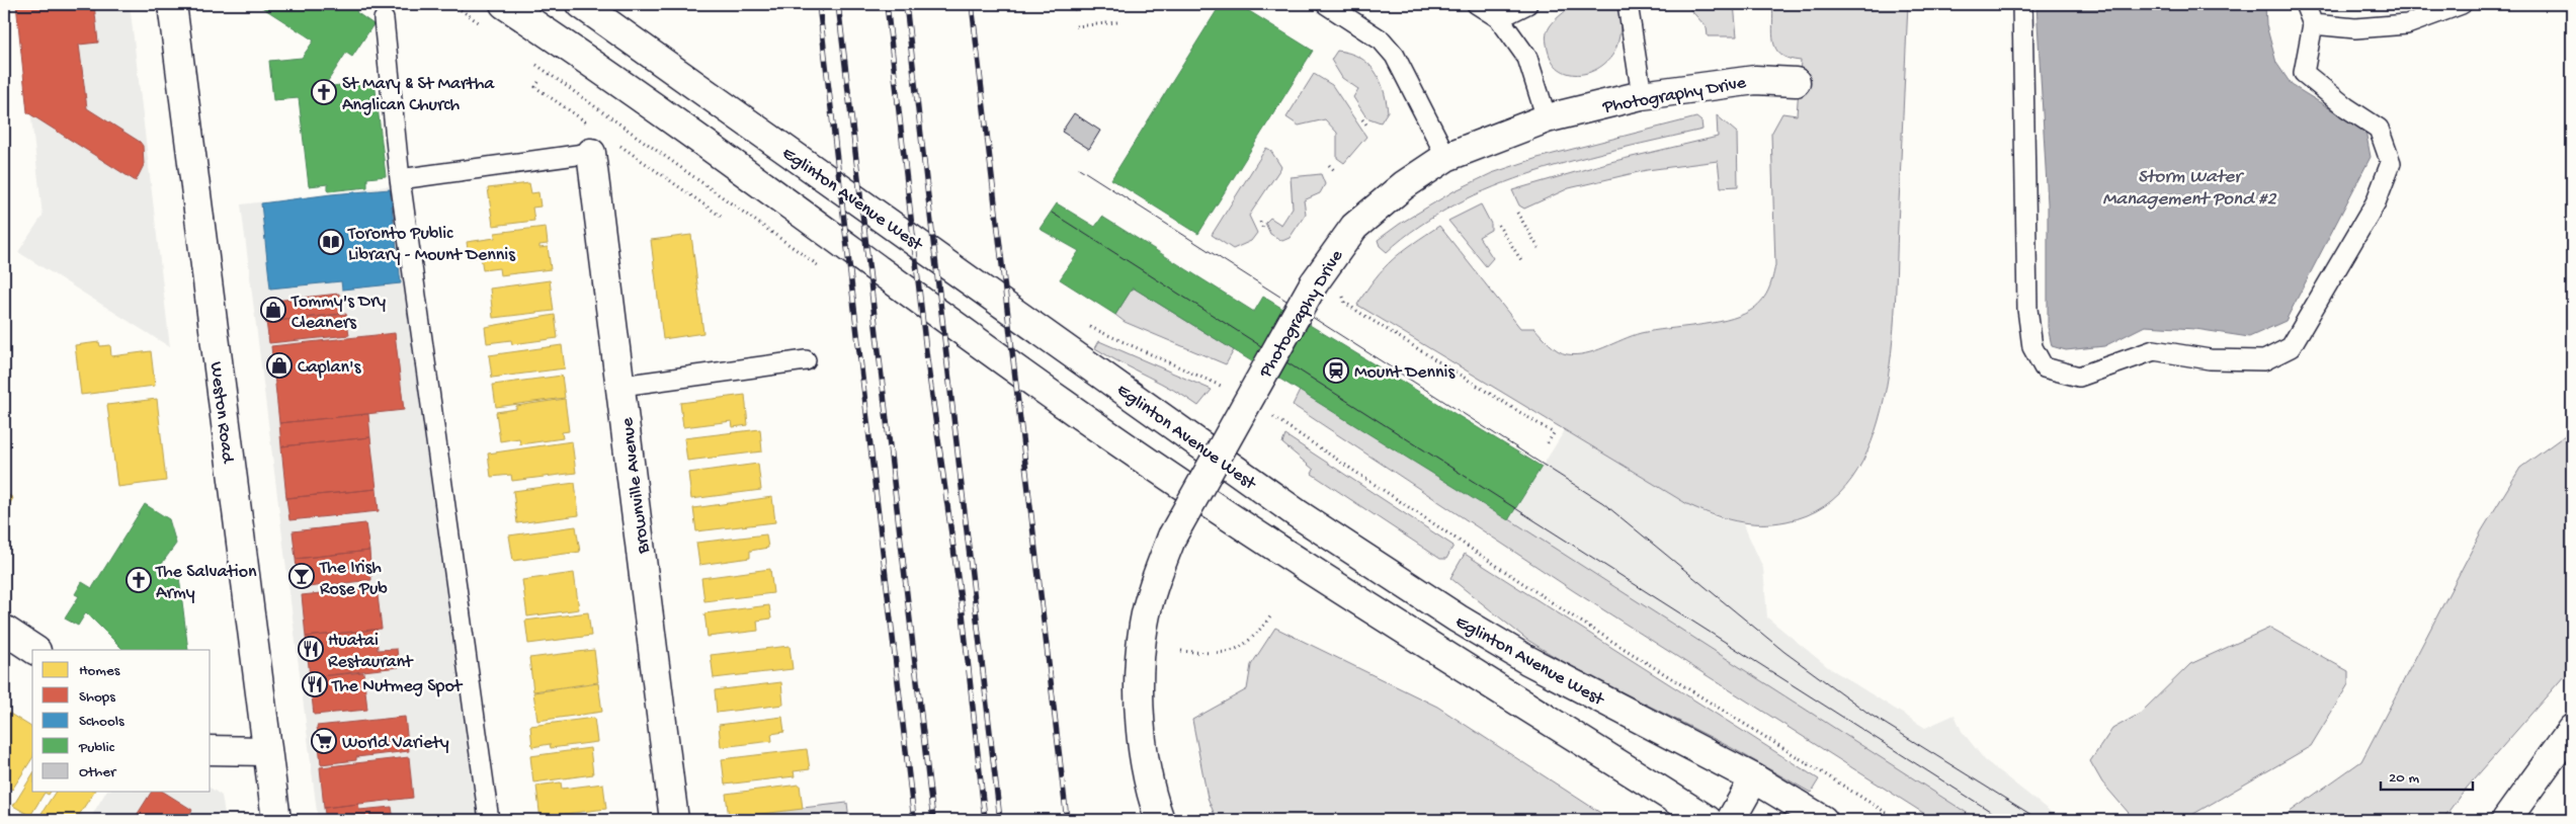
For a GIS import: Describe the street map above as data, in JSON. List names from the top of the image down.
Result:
{
  "streets": {
    "main road": [
      "Photography Drive",
      "Eglinton Avenue West",
      "Weston Road",
      "Brownville Avenue"
    ]
  },
  "water": ["Storm Water Management Pond #2"],
  "places": {
    "church": ["St Mary & St Martha Anglican Church", "The Salvation Army"],
    "library": ["Toronto Public Library - Mount Dennis"],
    "shop": ["Tommy's Dry Cleaners", "Caplan's"],
    "station": ["Mount Dennis"],
    "bar": ["The Irish Rose Pub"],
    "restaurant": ["Huatai Restaurant", "The Nutmeg Spot"],
    "supermarket": ["World Variety"]
  },
  "legend": [
    "Homes",
    "Shops",
    "Schools",
    "Public",
    "Other"
  ],
  "scale_bar": "20 m"
}
